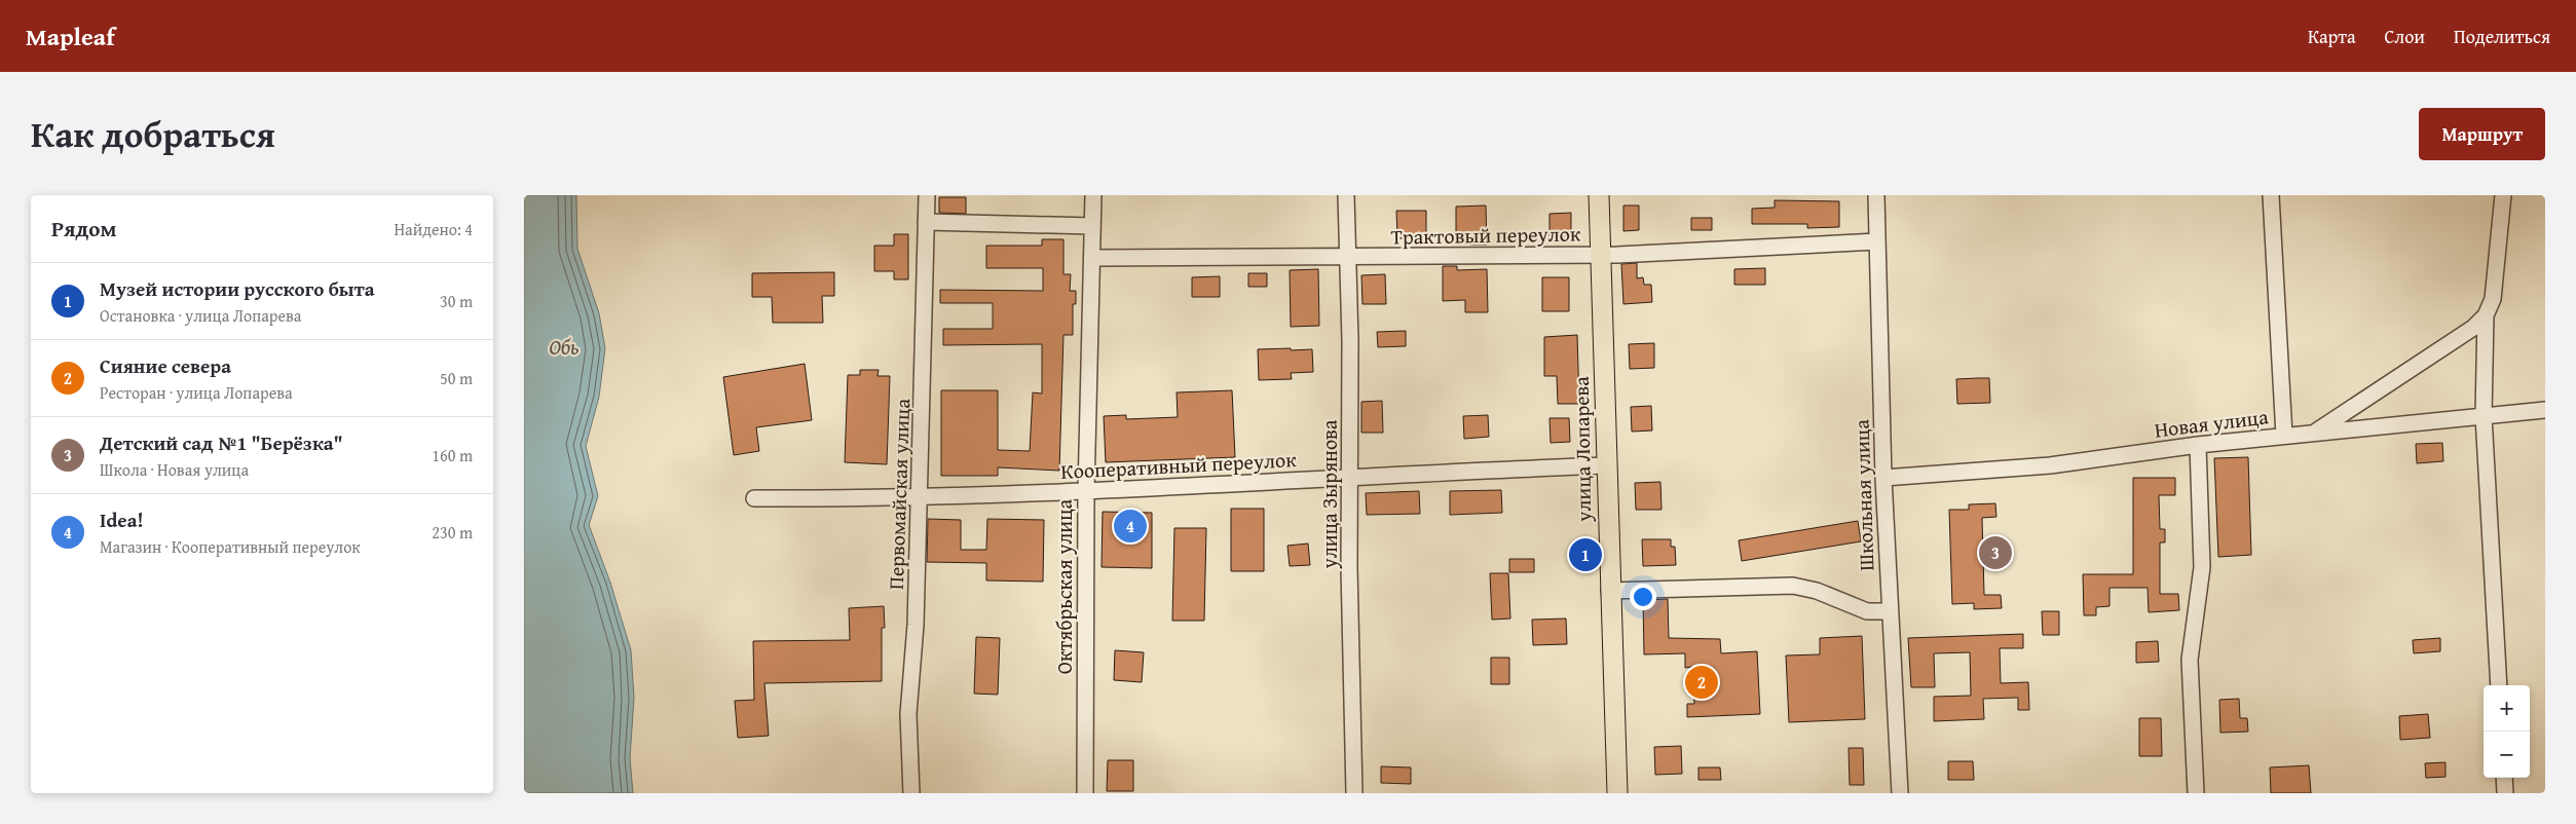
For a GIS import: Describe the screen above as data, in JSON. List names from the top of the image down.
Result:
{
  "streets": {
    "main road": ["улица Лопарева"],
    "street": [
      "Трактовый переулок",
      "Новая улица",
      "Кооперативный переулок",
      "Первомайская улица",
      "улица Зырянова",
      "Школьная улица",
      "Октябрьская улица"
    ]
  },
  "crossings": [
    ["Трактовый переулок", "улица Лопарева"],
    ["Трактовый переулок", "улица Зырянова"],
    ["Трактовый переулок", "Школьная улица"],
    ["Трактовый переулок", "Октябрьская улица"],
    ["Новая улица", "Школьная улица"],
    ["улица Лопарева", "Кооперативный переулок"],
    ["Кооперативный переулок", "Первомайская улица"],
    ["Кооперативный переулок", "улица Зырянова"],
    ["Кооперативный переулок", "Октябрьская улица"]
  ],
  "water": ["Обь"],
  "page": {
    "header": "Mapleaf",
    "nav": ["Карта", "Слои", "Поделиться"],
    "title": "Как добраться",
    "buttons": "Маршрут",
    "heading": ["Рядом", "Найдено: 4"],
    "list": [
      {
        "mark": "1",
        "name": "Музей истории русского быта",
        "note": "Остановка · улица Лопарева",
        "value": "30 m"
      },
      {
        "mark": "2",
        "name": "Сияние севера",
        "note": "Ресторан · улица Лопарева",
        "value": "50 m"
      },
      {
        "mark": "3",
        "name": "Детский сад №1 \"Берёзка\"",
        "note": "Школа · Новая улица",
        "value": "160 m"
      },
      {
        "mark": "4",
        "name": "Idea!",
        "note": "Магазин · Кооперативный переулок",
        "value": "230 m"
      }
    ],
    "pins": [
      "4",
      "3",
      "1",
      "2"
    ],
    "map_buttons": ["+", "−"]
  }
}
